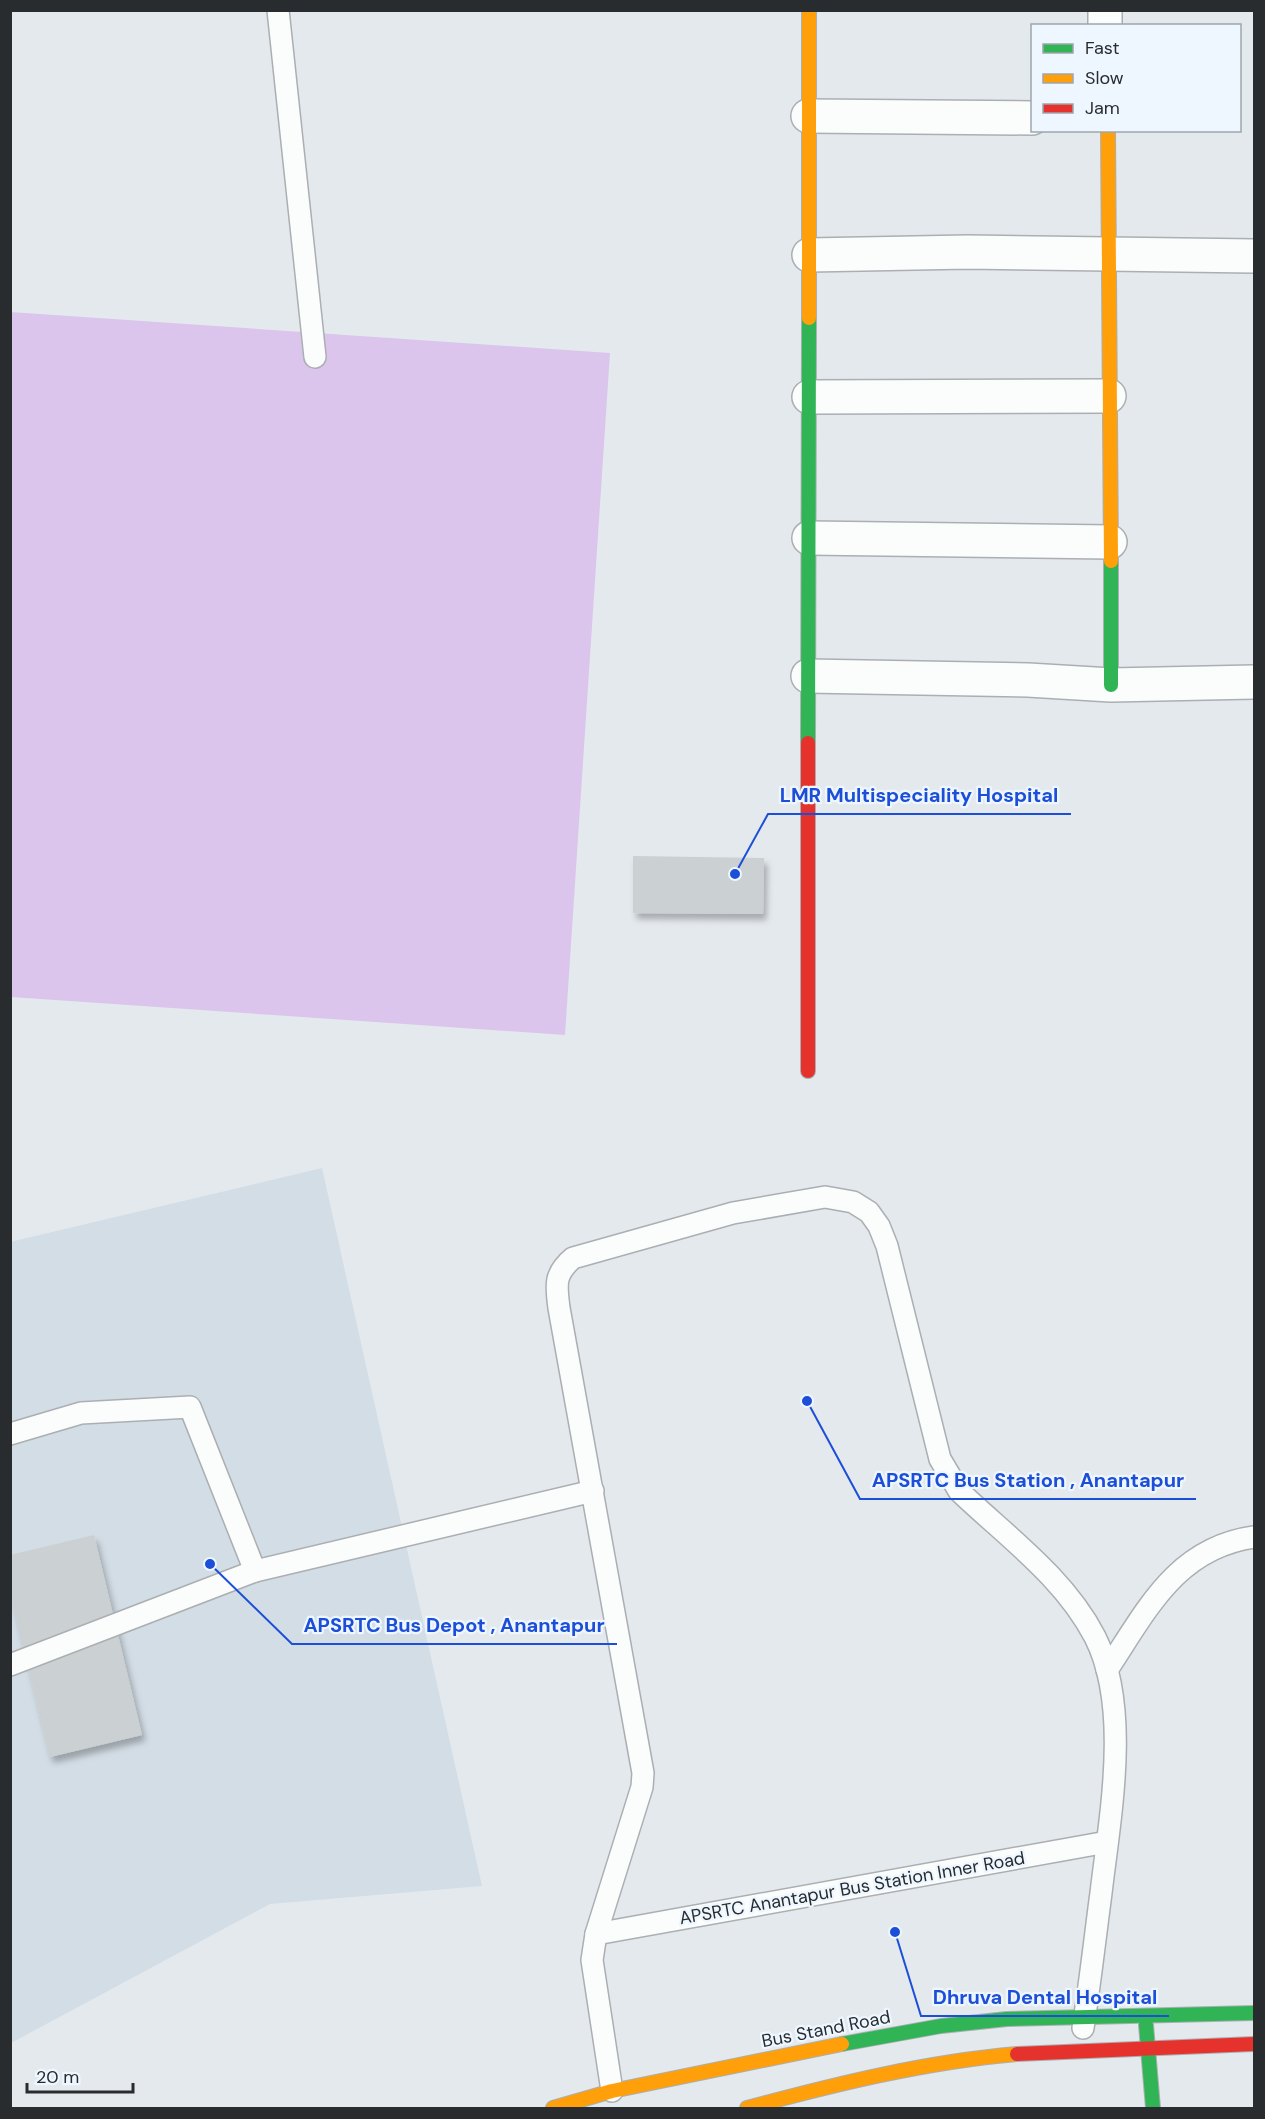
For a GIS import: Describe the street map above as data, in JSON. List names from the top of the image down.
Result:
{
  "streets": {
    "street": ["Bus Stand Road"],
    "lane": ["APSRTC Anantapur Bus Station Inner Road"]
  },
  "places": [
    "LMR Multispeciality Hospital",
    "APSRTC Bus Station , Anantapur",
    "APSRTC Bus Depot , Anantapur",
    "Dhruva Dental Hospital"
  ],
  "legend": ["Fast", "Slow", "Jam"],
  "scale_bar": "20 m"
}
